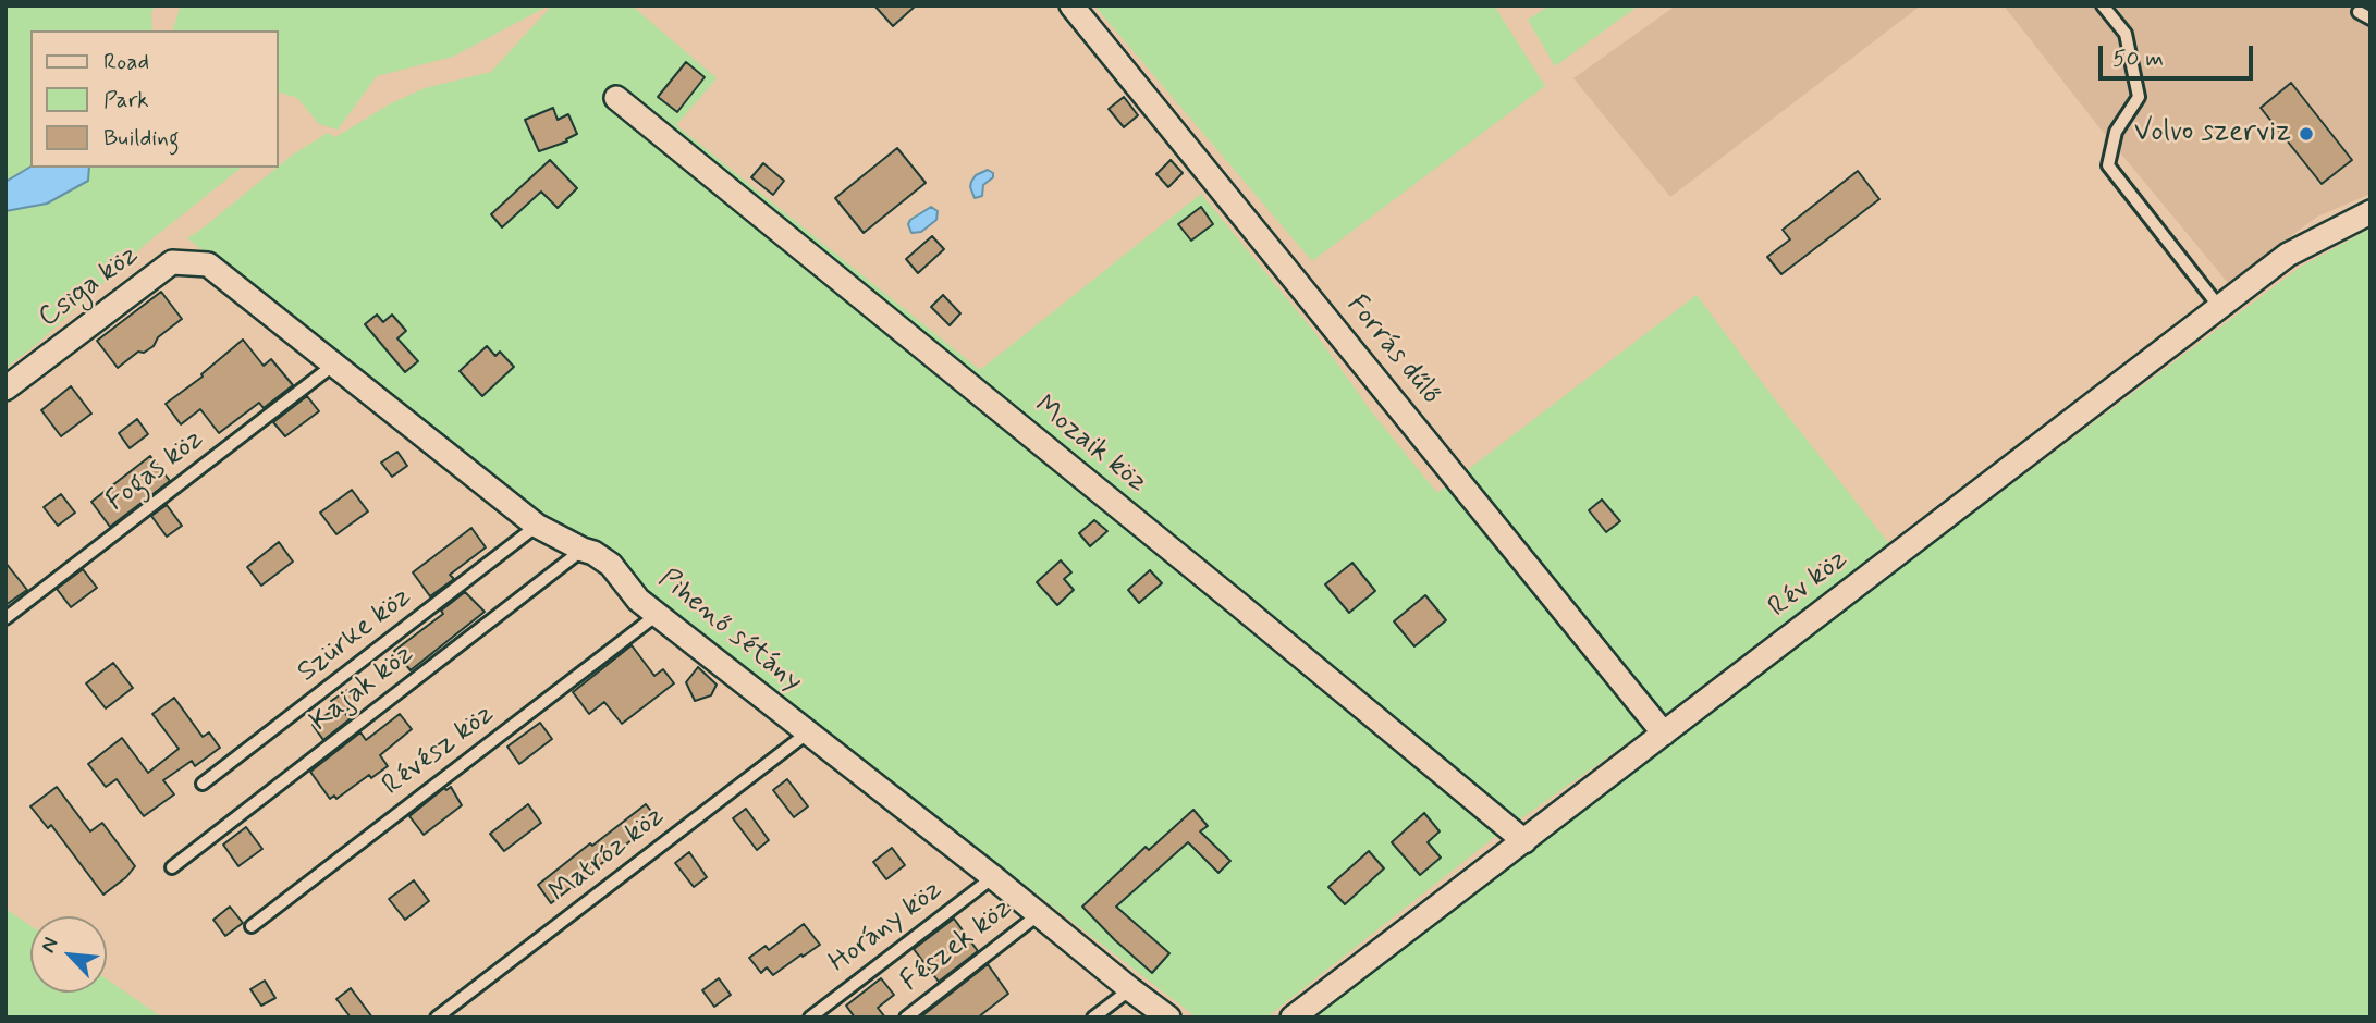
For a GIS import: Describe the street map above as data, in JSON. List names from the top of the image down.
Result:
{
  "streets": {
    "street": [
      "Csiga köz",
      "Forrás dűlő",
      "Mozaik köz",
      "Rév köz",
      "Pihenő sétány"
    ],
    "lane": [
      "Fogas köz",
      "Szürke köz",
      "Kajak köz",
      "Révész köz",
      "Matróz köz",
      "Horány köz",
      "Fészek köz"
    ]
  },
  "crossings": [
    ["Csiga köz", "Pihenő sétány"],
    ["Forrás dűlő", "Rév köz"],
    ["Mozaik köz", "Rév köz"],
    ["Fogas köz", "Pihenő sétány"],
    ["Pihenő sétány", "Szürke köz"],
    ["Pihenő sétány", "Kajak köz"],
    ["Pihenő sétány", "Révész köz"],
    ["Pihenő sétány", "Matróz köz"],
    ["Pihenő sétány", "Horány köz"],
    ["Pihenő sétány", "Fészek köz"]
  ],
  "places": ["Volvo szerviz"],
  "legend": ["Road", "Park", "Building"],
  "scale_bar": "50 m",
  "north": "top left"
}
